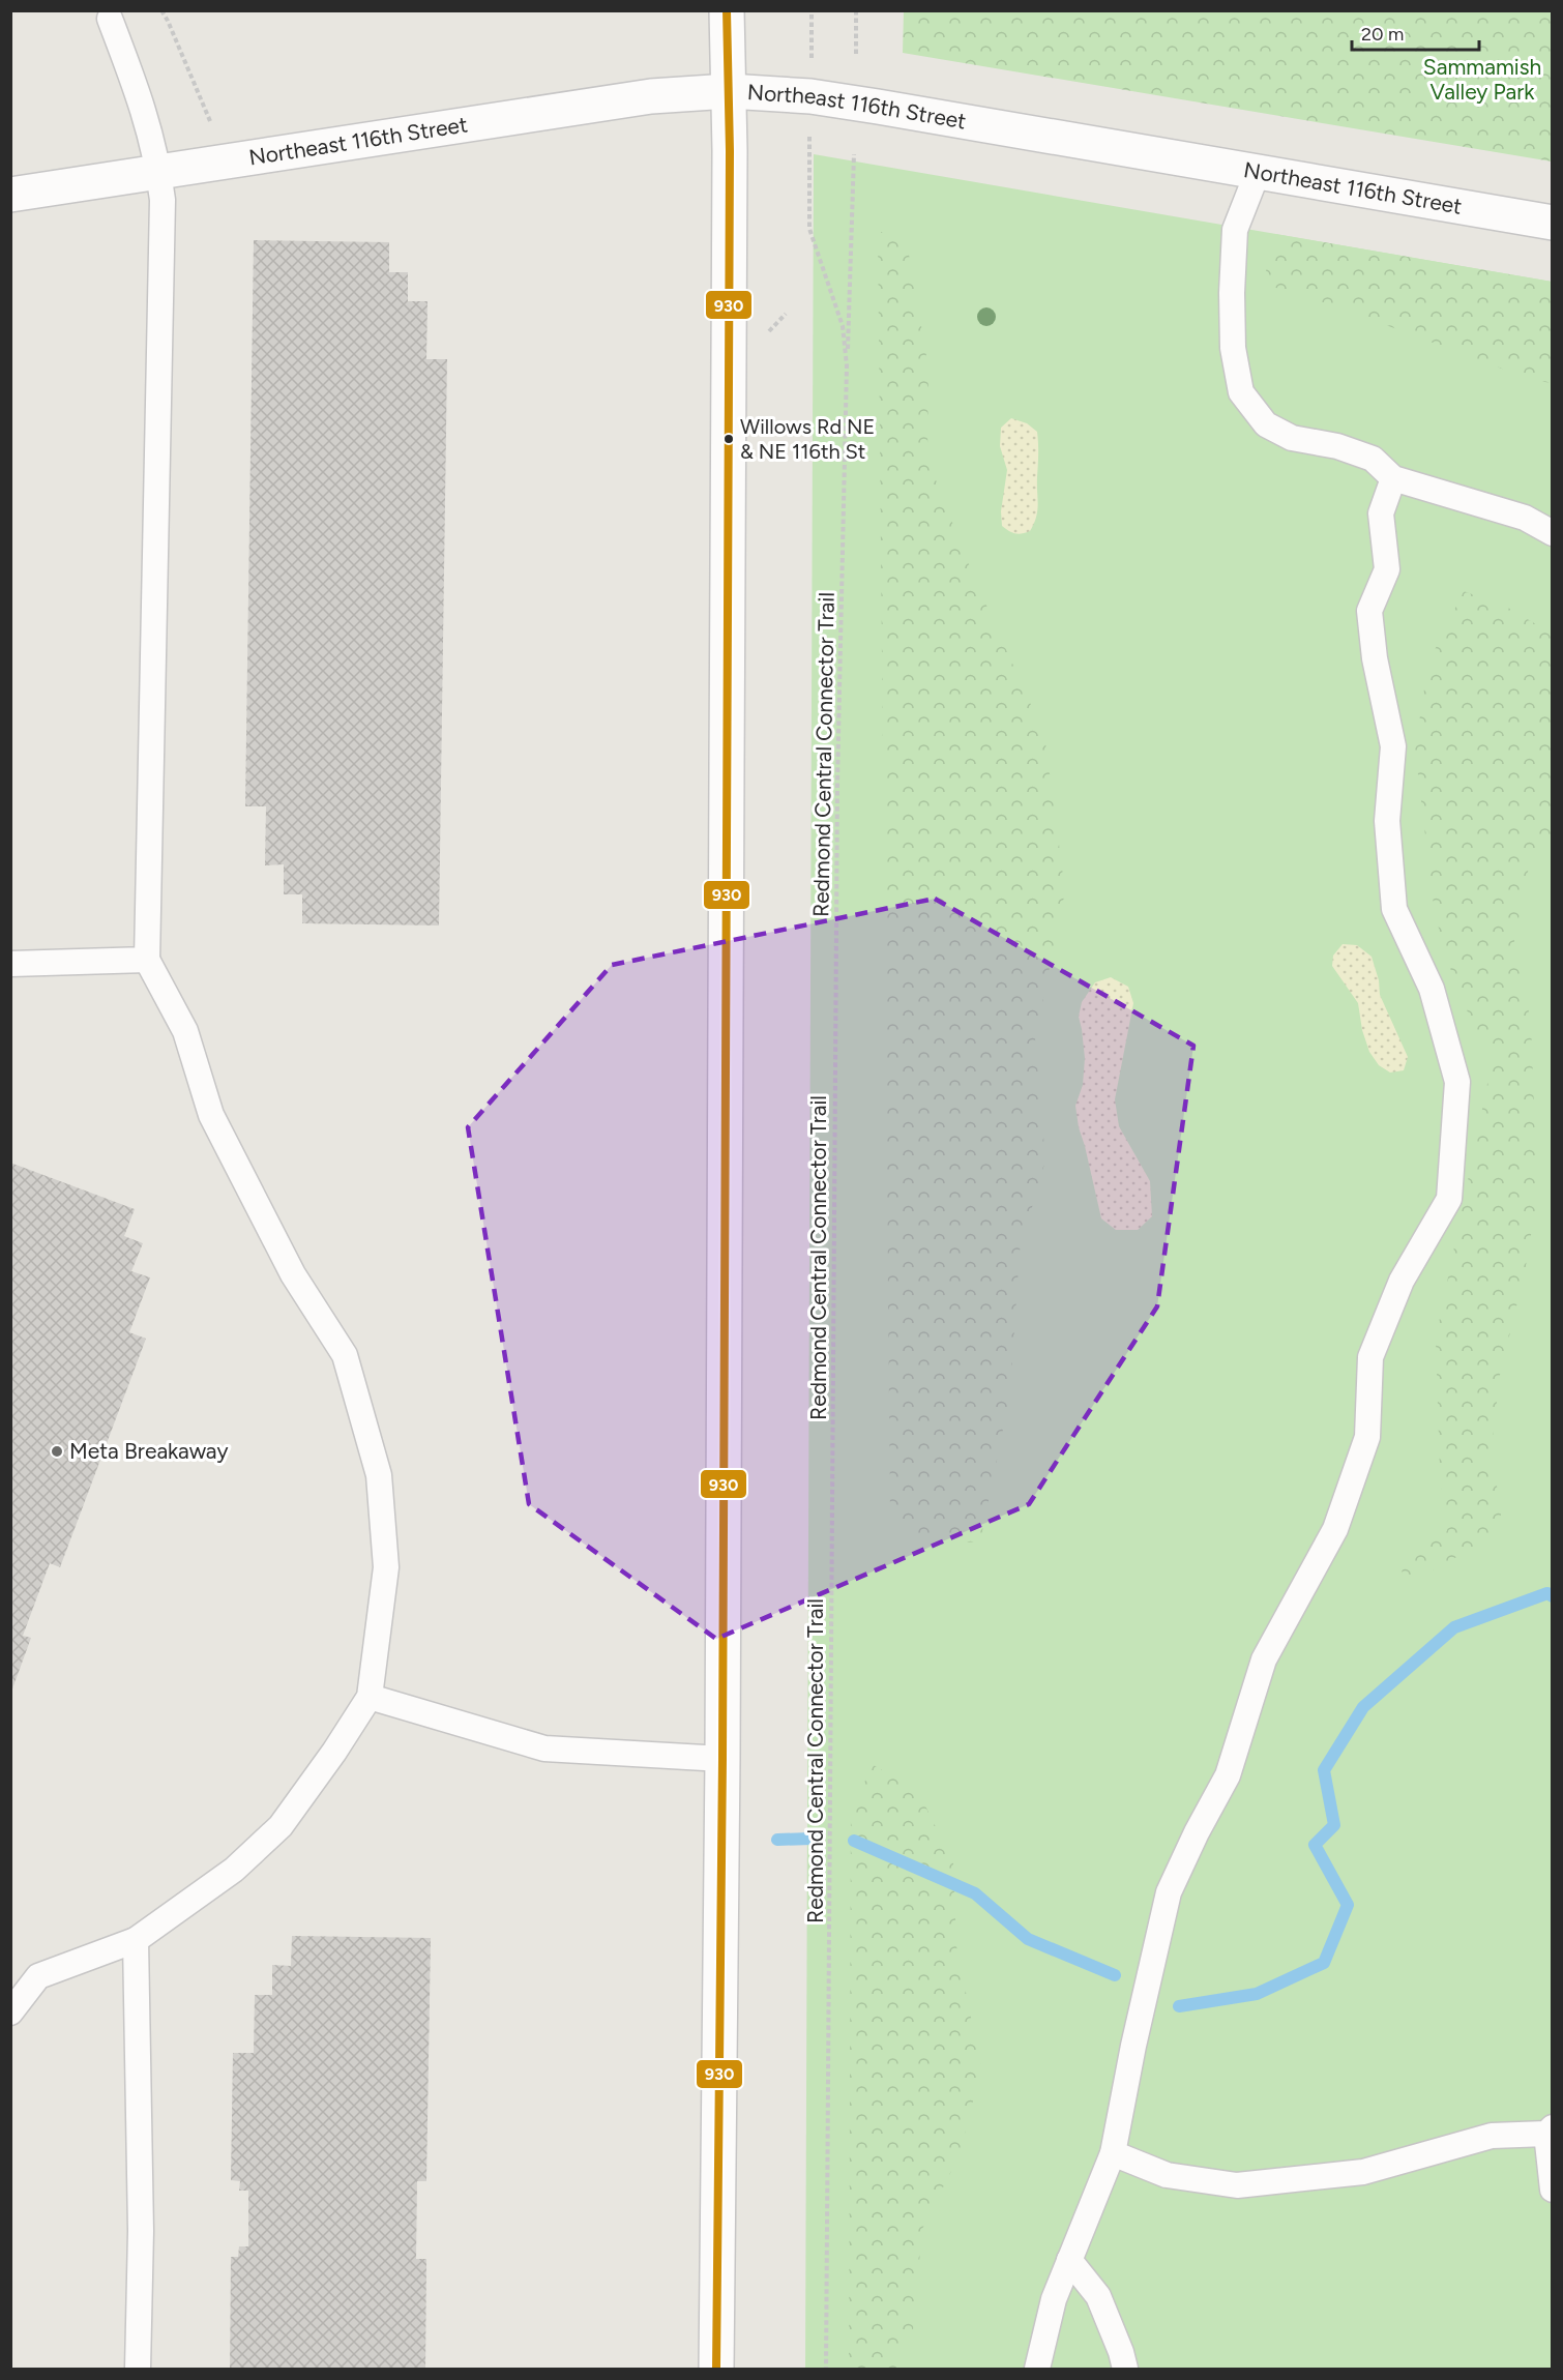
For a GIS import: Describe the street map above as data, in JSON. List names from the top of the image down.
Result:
{
  "streets": {
    "main road": ["Northeast 116th Street"],
    "path": ["Redmond Central Connector Trail"]
  },
  "parks": ["Sammamish Valley Park"],
  "places": ["Willows Rd NE & NE 116th St", "Meta Breakaway"],
  "lines": ["transit line 930"],
  "scale_bar": "20 m"
}
